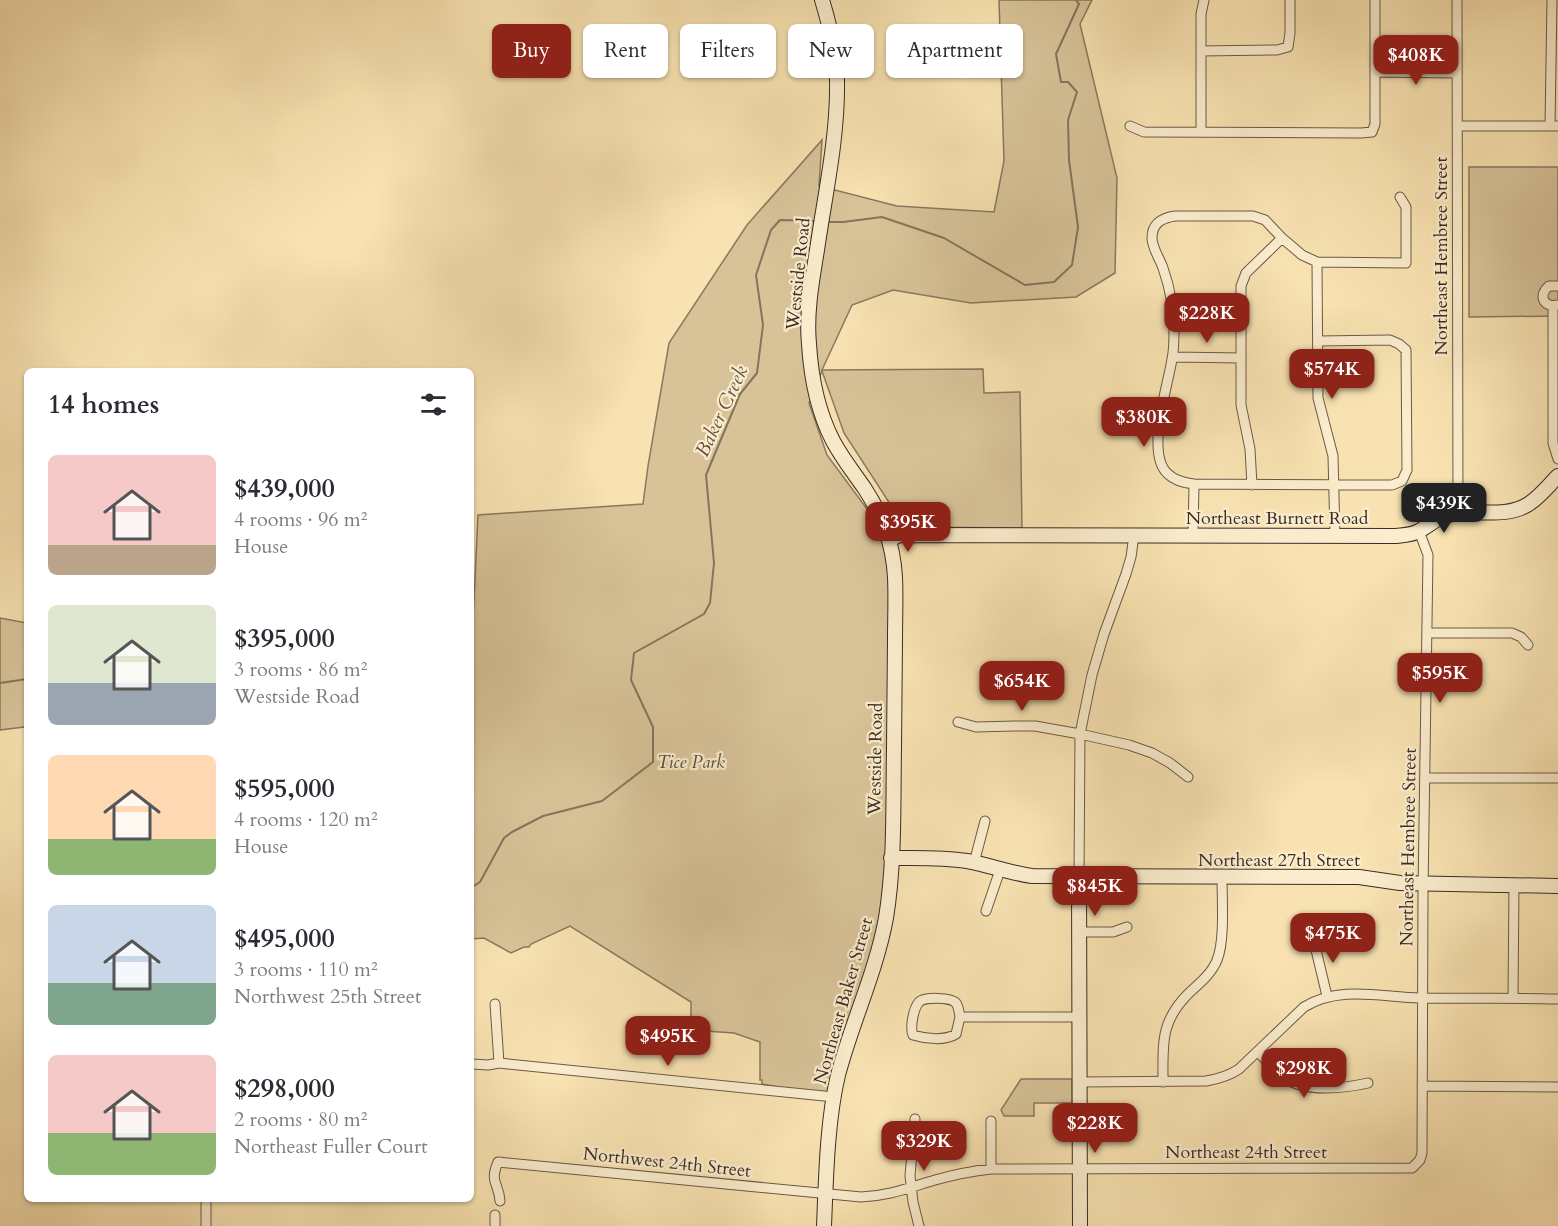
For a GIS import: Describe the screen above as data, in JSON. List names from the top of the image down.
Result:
{
  "streets": {
    "street": [
      "Northeast Hembree Street",
      "Westside Road",
      "Northeast Burnett Road",
      "Northeast 27th Street",
      "Northeast Baker Street",
      "Northeast 24th Street",
      "Northwest 24th Street"
    ]
  },
  "crossings": [
    ["Northeast Hembree Street", "Northeast Burnett Road"],
    ["Northeast Hembree Street", "Northeast 27th Street"],
    ["Northeast Hembree Street", "Northeast 24th Street"],
    ["Westside Road", "Northeast Burnett Road"],
    ["Westside Road", "Northeast 27th Street"],
    ["Westside Road", "Northeast Baker Street"],
    ["Northeast 27th Street", "Northeast Baker Street"],
    ["Northeast Baker Street", "Northeast 24th Street"],
    ["Northeast Baker Street", "Northwest 24th Street"],
    ["Northeast 24th Street", "Northwest 24th Street"]
  ],
  "water": ["Baker Creek"],
  "parks": ["Tice Park"],
  "page": {
    "chip": [
      "Buy",
      "Rent",
      "Filters",
      "New",
      "Apartment"
    ],
    "price": [
      "$408K",
      "$228K",
      "$574K",
      "$380K",
      "$439K",
      "$395K",
      "$595K",
      "$654K",
      "$845K",
      "$475K",
      "$495K",
      "$298K",
      "$228K",
      "$329K"
    ],
    "heading": "14 homes",
    "list": [
      {
        "name": "$439,000",
        "note": "4 rooms · 96 m² · House"
      },
      {
        "name": "$395,000",
        "note": "3 rooms · 86 m² · Westside Road"
      },
      {
        "name": "$595,000",
        "note": "4 rooms · 120 m² · House"
      },
      {
        "name": "$495,000",
        "note": "3 rooms · 110 m² · Northwest 25th Street"
      },
      {
        "name": "$298,000",
        "note": "2 rooms · 80 m² · Northeast Fuller Court"
      }
    ]
  }
}
